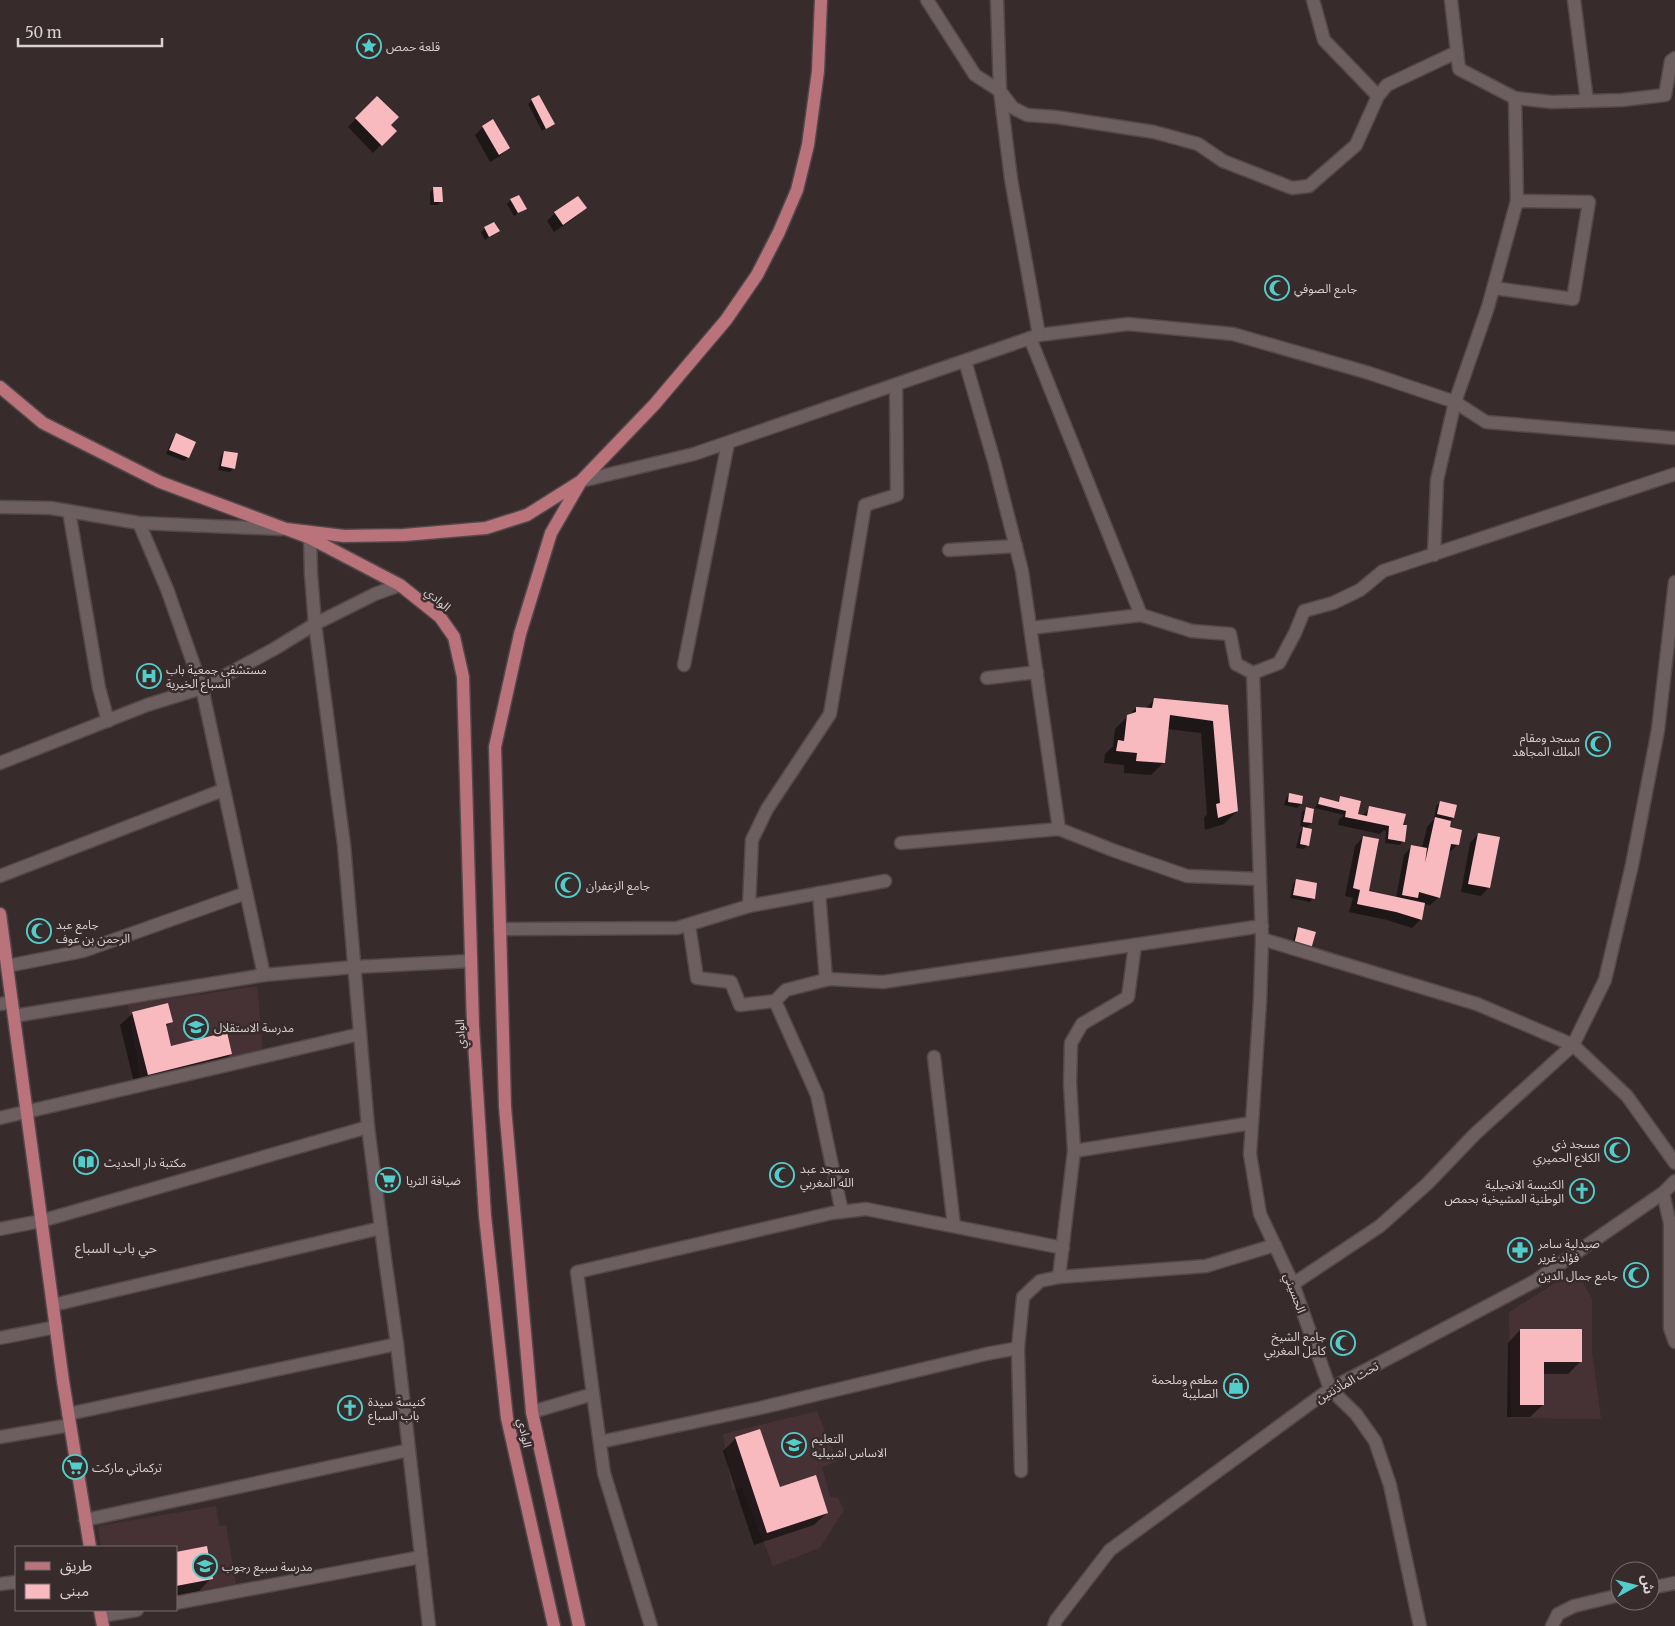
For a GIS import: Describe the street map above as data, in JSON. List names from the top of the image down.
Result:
{
  "streets": {
    "main road": ["الوادي"],
    "street": ["الحسيني", "تحت المأذنتين"]
  },
  "crossings": [
    ["الحسيني", "تحت المأذنتين"]
  ],
  "districts": ["حي باب السباع"],
  "places": {
    "place": ["قلعة حمص"],
    "mosque": [
      "جامع الصوفي",
      "مسجد ومقام الملك المجاهد",
      "جامع الزعفران",
      "جامع عبد الرحمن بن عوف",
      "مسجد ذي الكلاع الحميري",
      "مسجد عبد الله المغربي",
      "جامع جمال الدين",
      "جامع الشيخ كامل المغربي"
    ],
    "hospital": ["مستشفى جمعية باب السباع الخيرية"],
    "school or university": ["مدرسة الاستقلال", "التعلیم الاساس اشبیلیه", "مدرسة سبيع رجوب"],
    "library": ["مكتبة دار الحديث"],
    "supermarket": ["ضيافة الثريا", "تركماني ماركت"],
    "church": ["الكنيسة الانجيلية الوطنية المشيخية بحمص", "كنيسة سيدة باب السباع"],
    "pharmacy": ["صيدلية سامر فؤاد غرير"],
    "shop": ["مطعم وملحمة الصليبة"]
  },
  "legend": ["طريق", "مبنى"],
  "scale_bar": "50 m",
  "north": "right"
}
